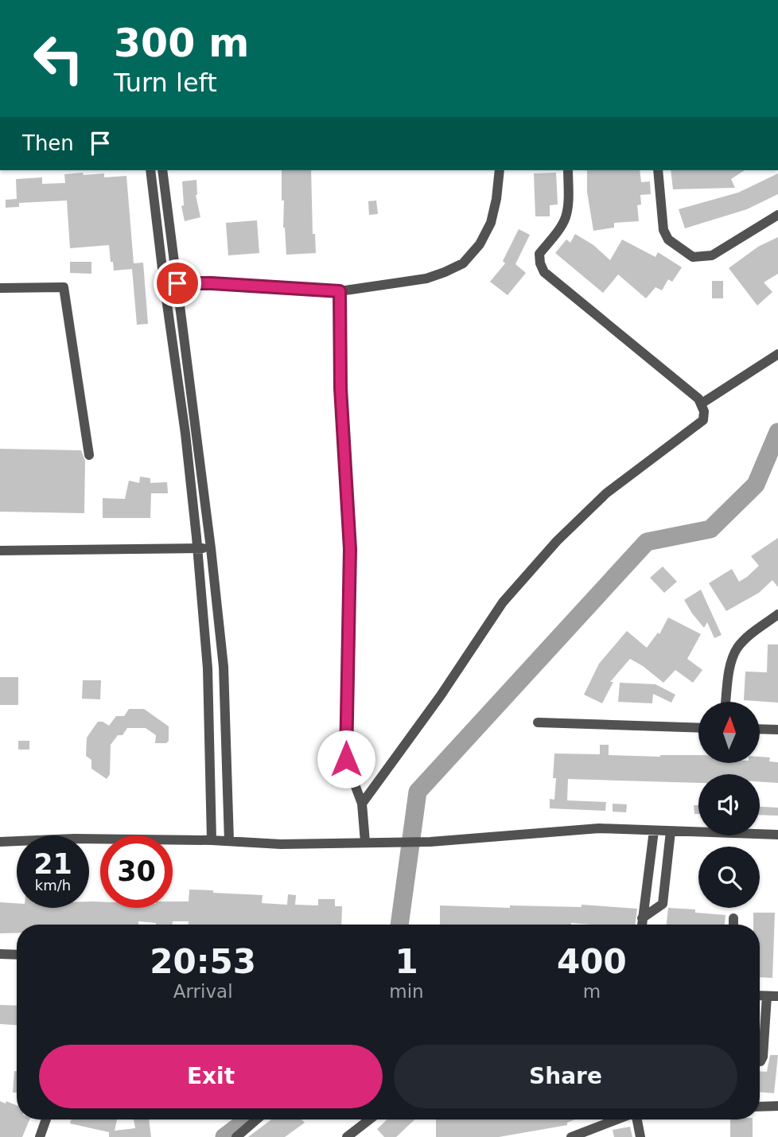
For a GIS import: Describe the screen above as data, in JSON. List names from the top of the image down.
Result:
{
  "north": "top",
  "page": {
    "turn": ["300 m", "Turn left"],
    "then": "Then",
    "speed": "21 km/h",
    "limit": "30",
    "eta": [
      "20:53",
      "Arrival",
      "1",
      "min",
      "400",
      "m"
    ],
    "buttons": ["Exit", "Share"]
  }
}
